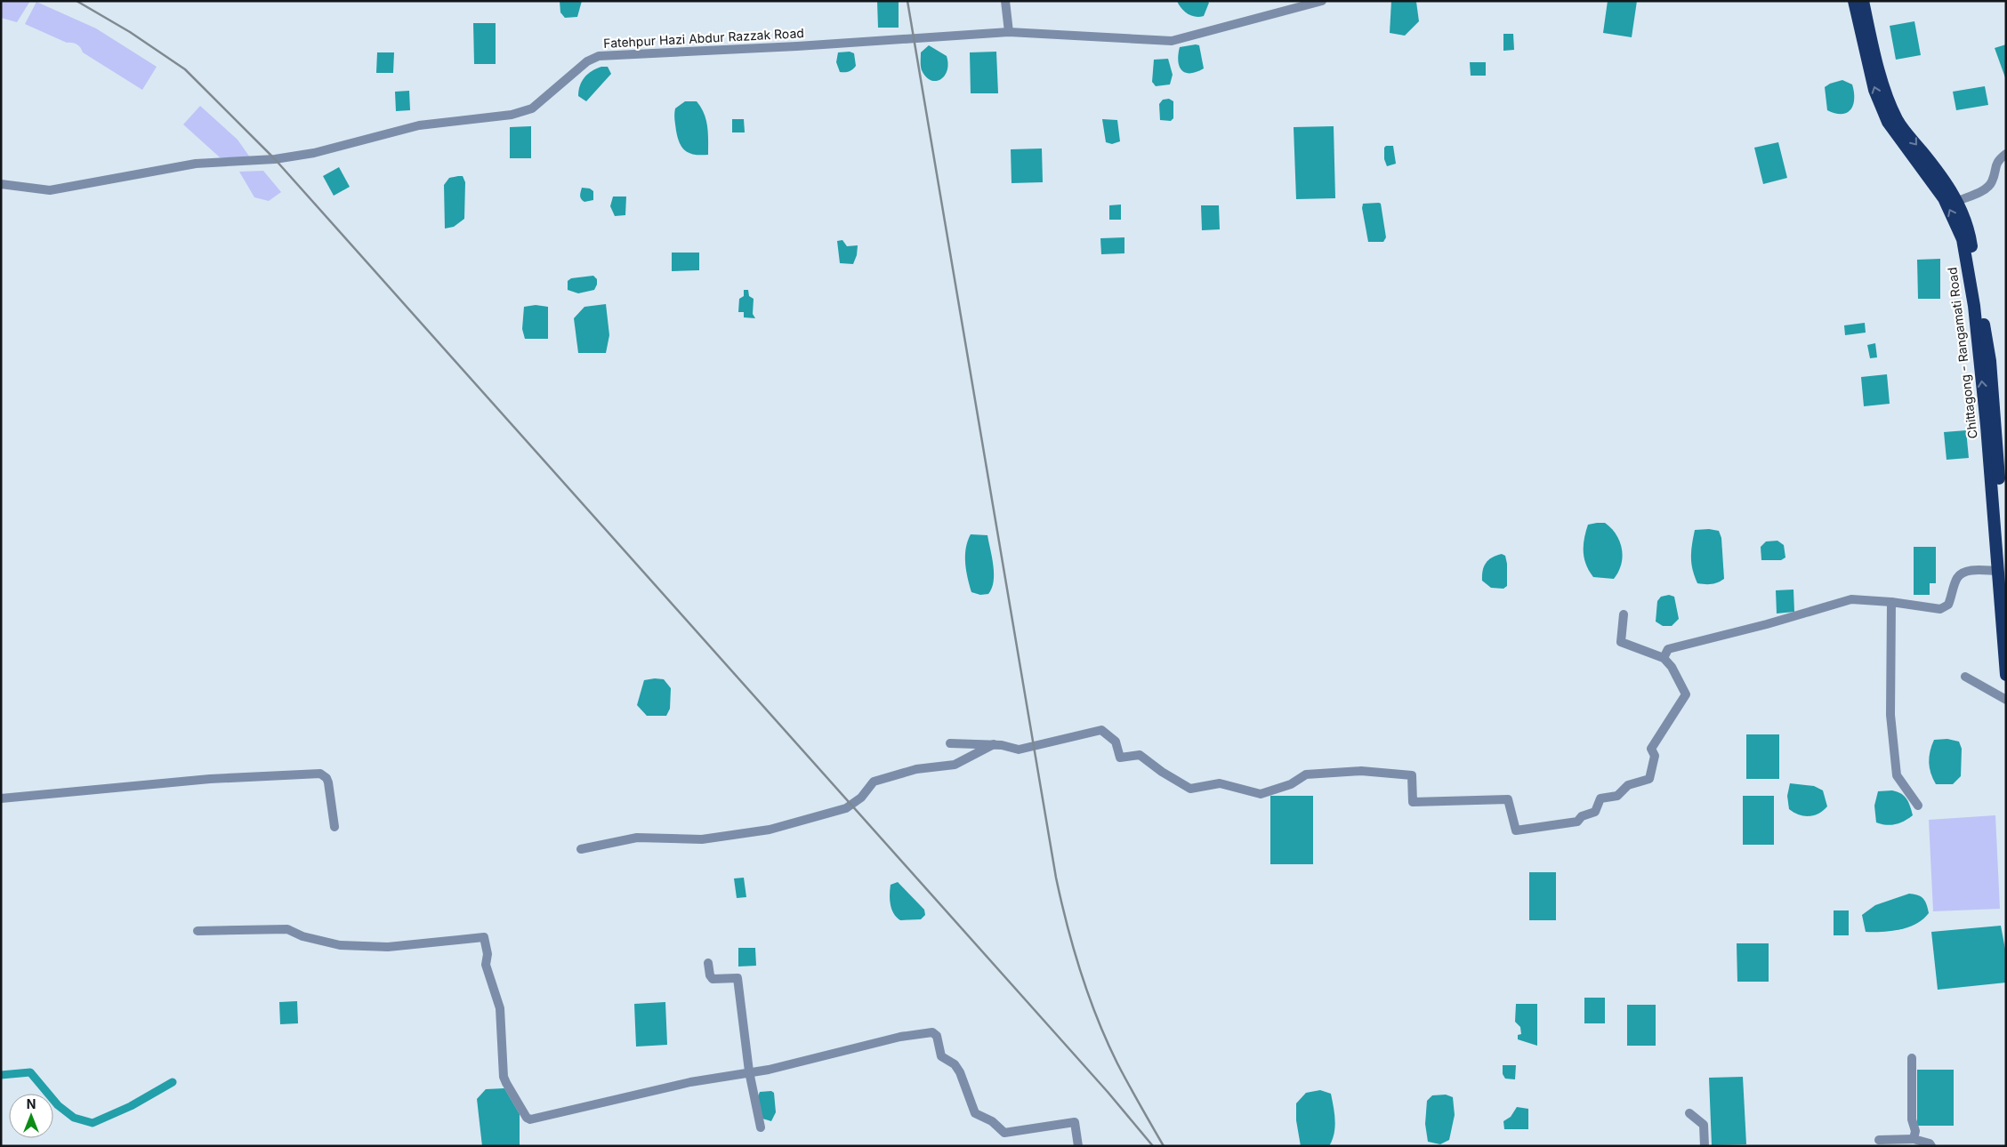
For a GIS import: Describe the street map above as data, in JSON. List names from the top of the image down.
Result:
{
  "streets": {
    "highway": ["Chittagong - Rangamati Road"],
    "street": ["Fatehpur Hazi Abdur Razzak Road"]
  },
  "north": "top"
}
